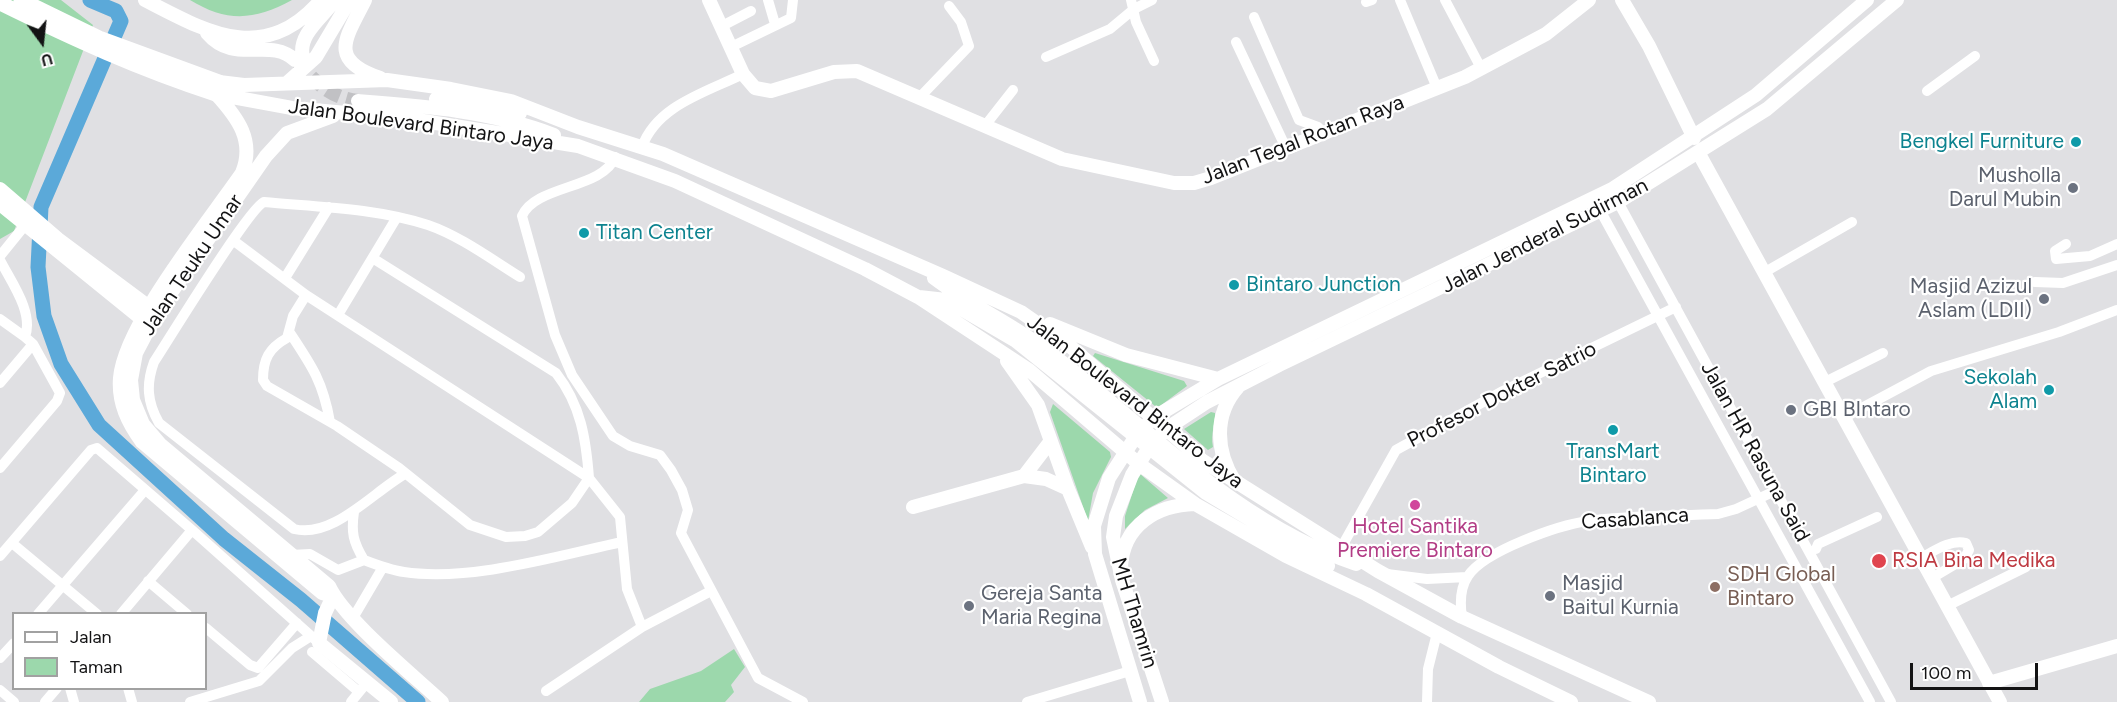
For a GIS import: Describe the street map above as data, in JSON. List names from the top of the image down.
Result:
{
  "streets": {
    "main road": [
      "Jalan Boulevard Bintaro Jaya",
      "Jalan Tegal Rotan Raya",
      "Jalan Jenderal Sudirman",
      "Jalan Teuku Umar",
      "MH Thamrin"
    ],
    "street": ["Profesor Dokter Satrio", "Jalan HR Rasuna Said", "Casablanca"]
  },
  "crossings": [
    ["Jalan Boulevard Bintaro Jaya", "Jalan Jenderal Sudirman"],
    ["Jalan Boulevard Bintaro Jaya", "Jalan Teuku Umar"],
    ["Jalan Boulevard Bintaro Jaya", "Profesor Dokter Satrio"],
    ["Jalan Boulevard Bintaro Jaya", "MH Thamrin"],
    ["Jalan Jenderal Sudirman", "Jalan HR Rasuna Said"],
    ["Jalan Jenderal Sudirman", "MH Thamrin"],
    ["Profesor Dokter Satrio", "Jalan HR Rasuna Said"],
    ["Jalan HR Rasuna Said", "Casablanca"]
  ],
  "places": [
    "Bengkel Furniture",
    "Musholla Darul Mubin",
    "Titan Center",
    "Bintaro Junction",
    "Masjid Azizul Aslam (LDII)",
    "Sekolah Alam",
    "GBI BIntaro",
    "TransMart Bintaro",
    "Hotel Santika Premiere Bintaro",
    "RSIA Bina Medika",
    "SDH Global Bintaro",
    "Masjid Baitul Kurnia",
    "Gereja Santa Maria Regina"
  ],
  "legend": ["Jalan", "Taman"],
  "scale_bar": "100 m",
  "north": "bottom"
}
